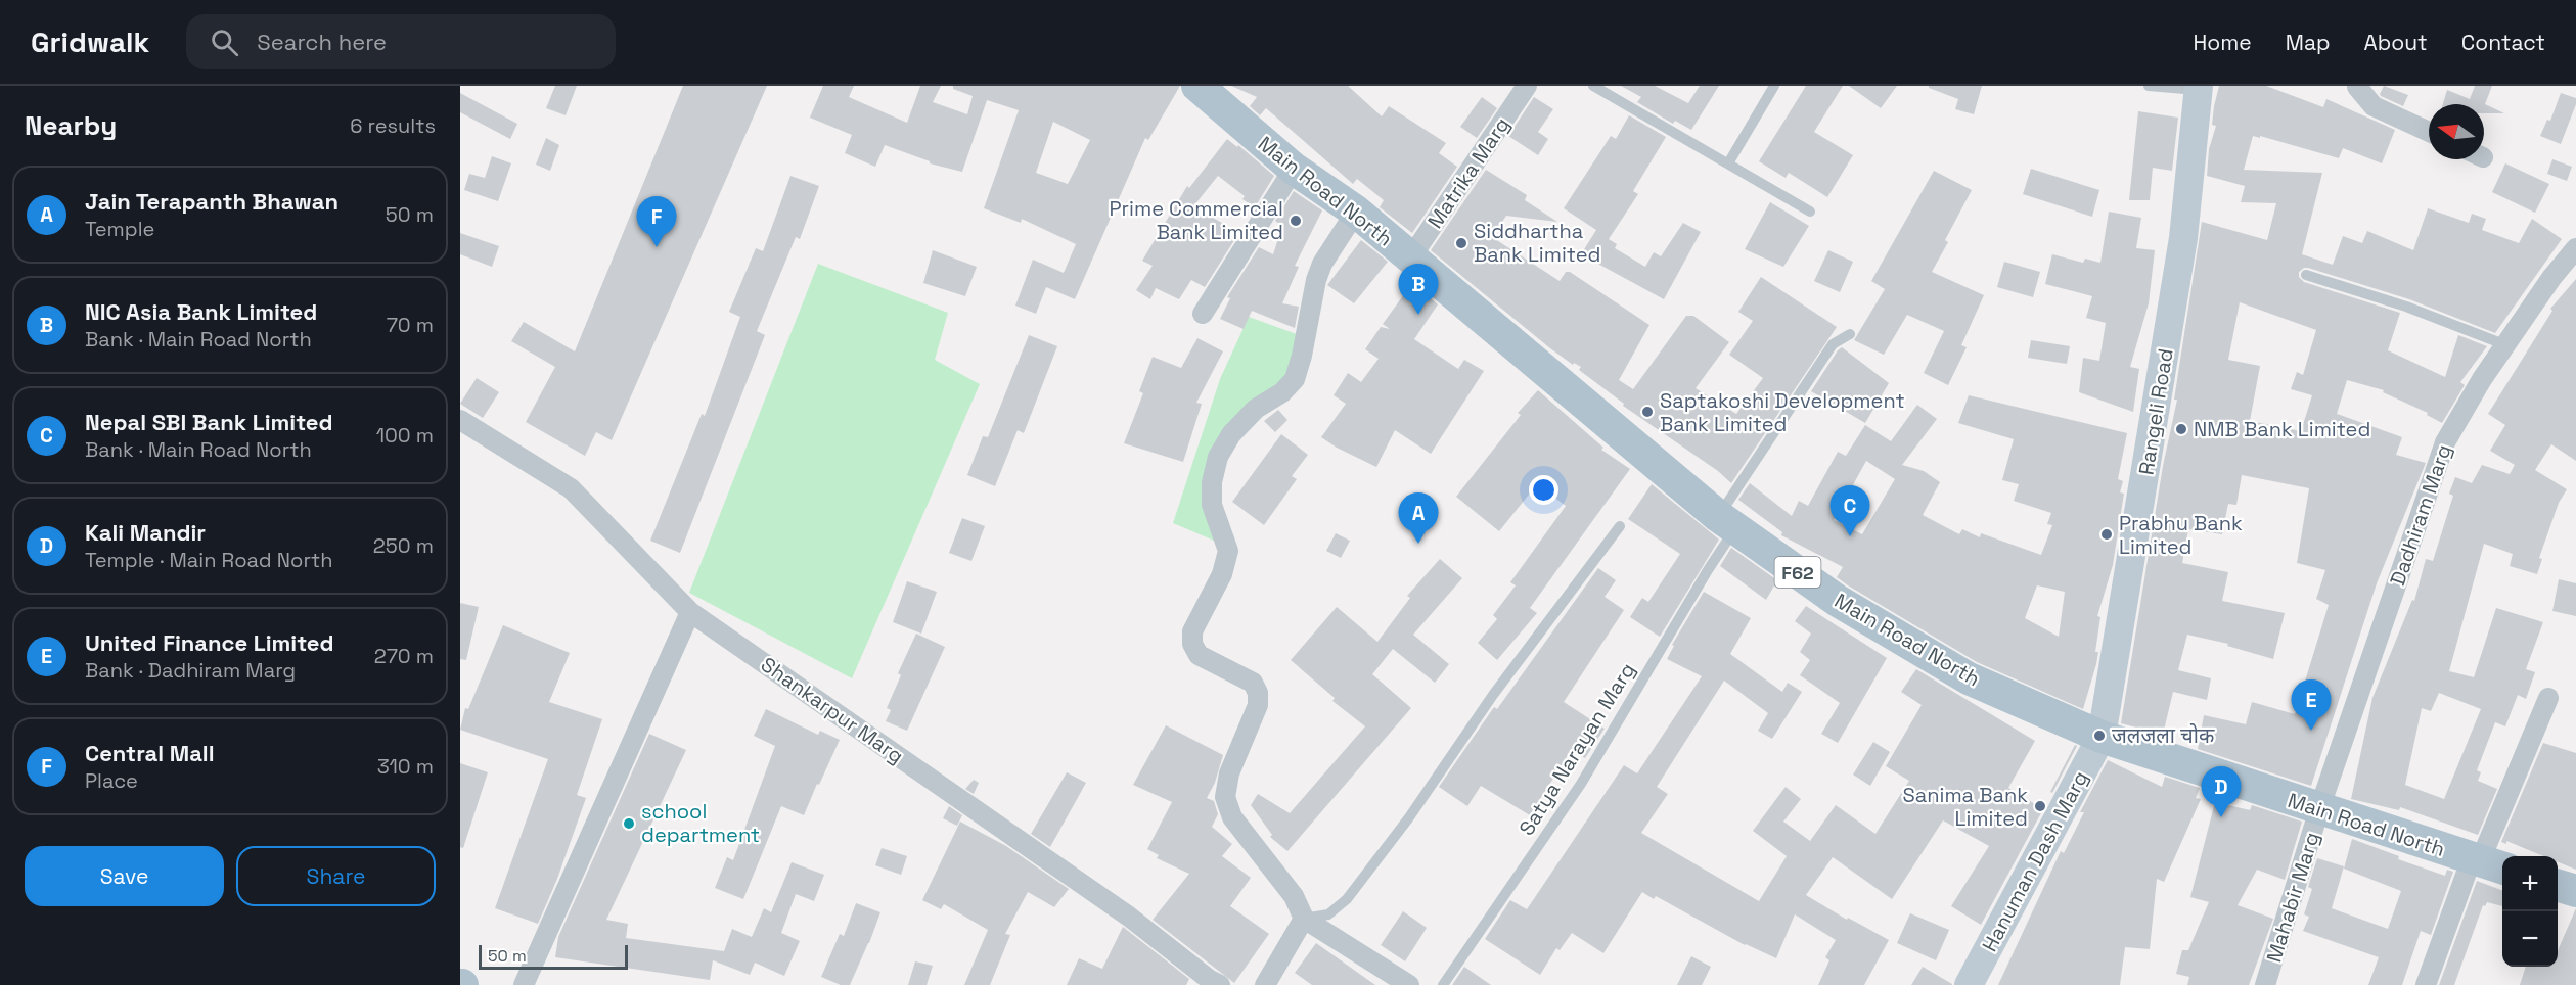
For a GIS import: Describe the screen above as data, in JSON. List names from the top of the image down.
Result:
{
  "streets": {
    "main road": [
      "Main Road North",
      "Rangeli Road",
      "F62",
      "Hanuman Dash Marg"
    ],
    "street": [
      "Matrika Marg",
      "Dadhiram Marg",
      "Shankarpur Marg",
      "Mahabir Marg"
    ],
    "lane": ["Satya Narayan Marg"]
  },
  "crossings": [
    ["Matrika Marg", "Main Road North"],
    ["Main Road North", "Rangeli Road"],
    ["Main Road North", "Dadhiram Marg"],
    ["Main Road North", "Satya Narayan Marg"],
    ["Main Road North", "Hanuman Dash Marg"],
    ["Main Road North", "Mahabir Marg"],
    ["Rangeli Road", "Hanuman Dash Marg"],
    ["Dadhiram Marg", "Mahabir Marg"]
  ],
  "places": [
    "Prime Commercial Bank Limited",
    "Siddhartha Bank Limited",
    "Saptakoshi Development Bank Limited",
    "NMB Bank Limited",
    "Prabhu Bank Limited",
    "जलजला चोक",
    "Sanima Bank Limited",
    "school department"
  ],
  "scale_bar": "50 m",
  "north": "left",
  "page": {
    "header": "Gridwalk",
    "search": "Search here",
    "nav": [
      "Home",
      "Map",
      "About",
      "Contact"
    ],
    "heading": ["Nearby", "6 results"],
    "list": [
      {
        "mark": "A",
        "name": "Jain Terapanth Bhawan",
        "note": "Temple",
        "value": "50 m"
      },
      {
        "mark": "B",
        "name": "NIC Asia Bank Limited",
        "note": "Bank · Main Road North",
        "value": "70 m"
      },
      {
        "mark": "C",
        "name": "Nepal SBI Bank Limited",
        "note": "Bank · Main Road North",
        "value": "100 m"
      },
      {
        "mark": "D",
        "name": "Kali Mandir",
        "note": "Temple · Main Road North",
        "value": "250 m"
      },
      {
        "mark": "E",
        "name": "United Finance Limited",
        "note": "Bank · Dadhiram Marg",
        "value": "270 m"
      },
      {
        "mark": "F",
        "name": "Central Mall",
        "note": "Place",
        "value": "310 m"
      }
    ],
    "pins": [
      "F",
      "B",
      "C",
      "A",
      "E",
      "D"
    ],
    "buttons": ["Save", "Share"],
    "map_buttons": ["+", "−"],
    "scale": "50 m"
  }
}
